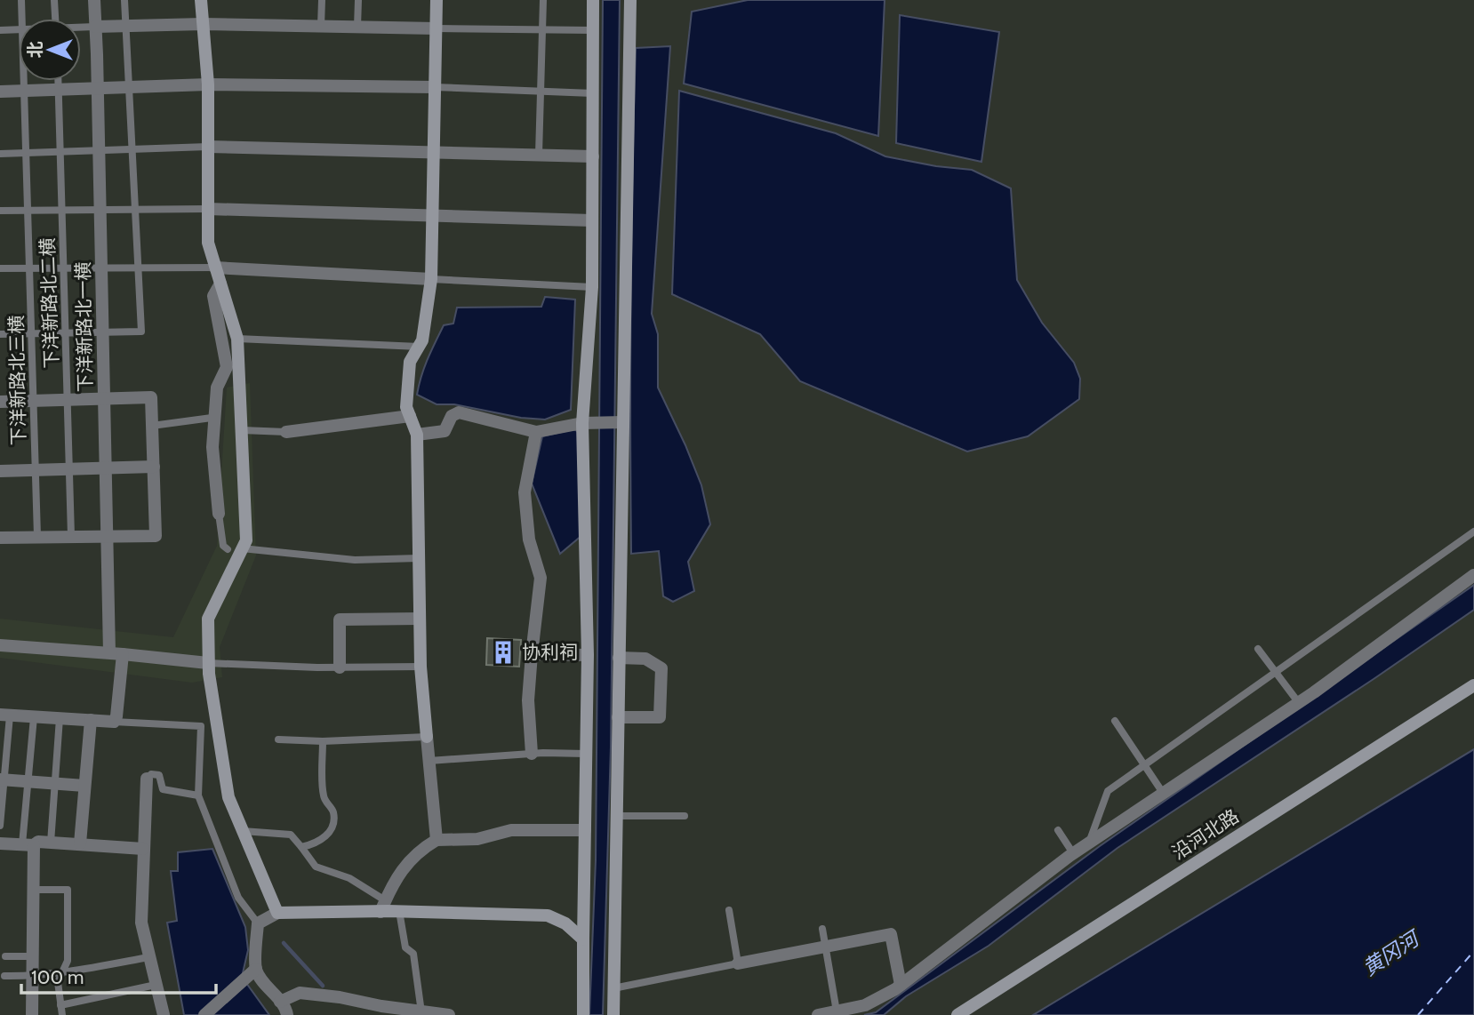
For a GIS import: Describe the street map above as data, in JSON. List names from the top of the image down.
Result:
{
  "streets": {
    "street": ["下洋新路北一横", "沿河北路"],
    "lane": ["下洋新路北二横", "下洋新路北三横"]
  },
  "water": ["黄冈河"],
  "places": {
    "building": ["协利祠"]
  },
  "scale_bar": "100 m",
  "north": "left"
}
